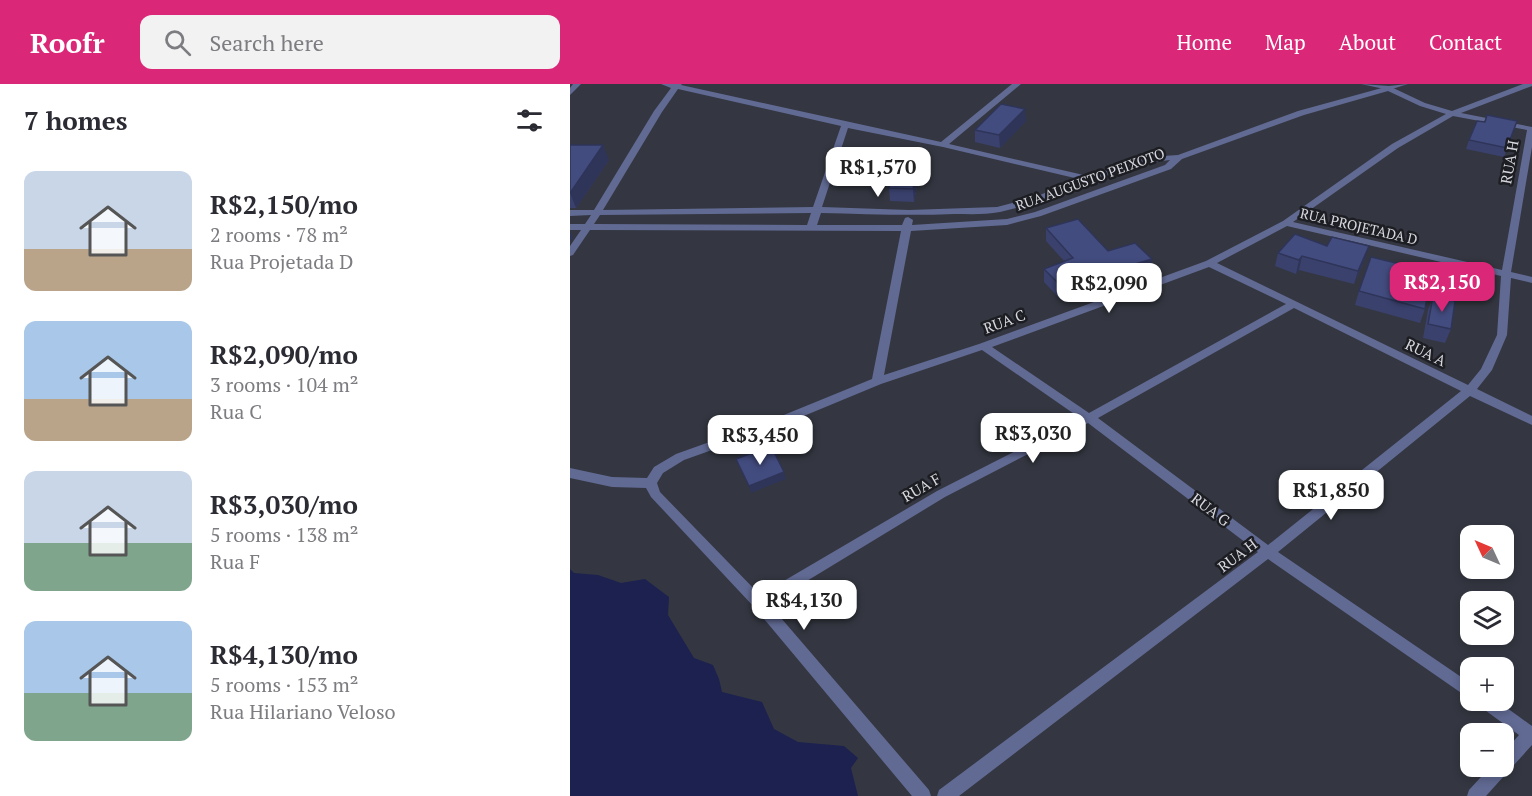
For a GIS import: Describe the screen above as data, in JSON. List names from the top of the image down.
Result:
{
  "streets": {
    "street": [
      "RUA H",
      "RUA AUGUSTO PEIXOTO",
      "RUA PROJETADA D",
      "RUA C",
      "RUA A",
      "RUA F",
      "RUA G"
    ]
  },
  "crossings": [
    ["RUA H", "RUA PROJETADA D"],
    ["RUA H", "RUA A"],
    ["RUA H", "RUA G"],
    ["RUA PROJETADA D", "RUA C"],
    ["RUA C", "RUA A"],
    ["RUA C", "RUA G"],
    ["RUA A", "RUA F"],
    ["RUA F", "RUA G"]
  ],
  "north": "top left",
  "page": {
    "header": "Roofr",
    "search": "Search here",
    "nav": [
      "Home",
      "Map",
      "About",
      "Contact"
    ],
    "heading": "7 homes",
    "price": [
      "R$1,570",
      "R$2,150",
      "R$2,090",
      "R$3,030",
      "R$3,450",
      "R$1,850",
      "R$4,130"
    ],
    "list": [
      {
        "name": "R$2,150/mo",
        "note": "2 rooms · 78 m² · Rua Projetada D"
      },
      {
        "name": "R$2,090/mo",
        "note": "3 rooms · 104 m² · Rua C"
      },
      {
        "name": "R$3,030/mo",
        "note": "5 rooms · 138 m² · Rua F"
      },
      {
        "name": "R$4,130/mo",
        "note": "5 rooms · 153 m² · Rua Hilariano Veloso"
      }
    ],
    "map_buttons": ["+", "−"]
  }
}
